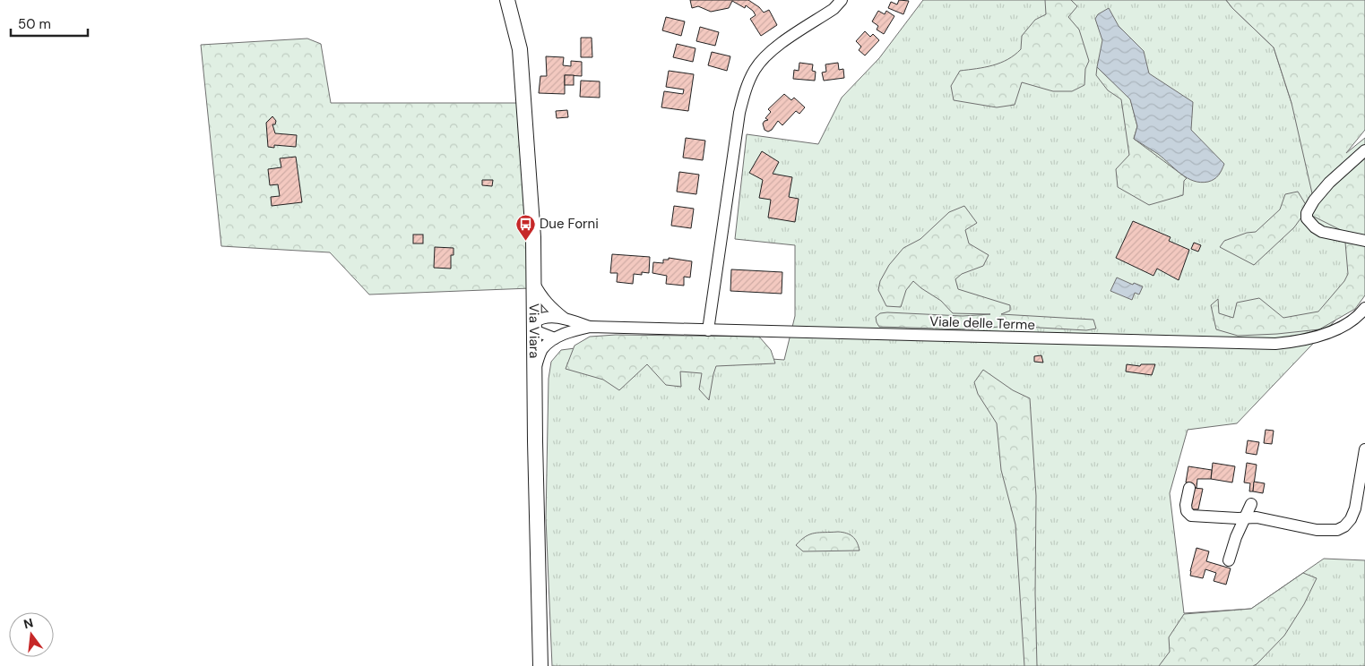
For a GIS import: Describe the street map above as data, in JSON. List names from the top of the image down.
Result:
{
  "streets": {
    "main road": ["Via Viara"],
    "street": ["Viale delle Terme"]
  },
  "crossings": [
    ["Viale delle Terme", "Via Viara"]
  ],
  "places": {
    "bus stop": ["Due Forni"]
  },
  "scale_bar": "50 m",
  "north": "top"
}
